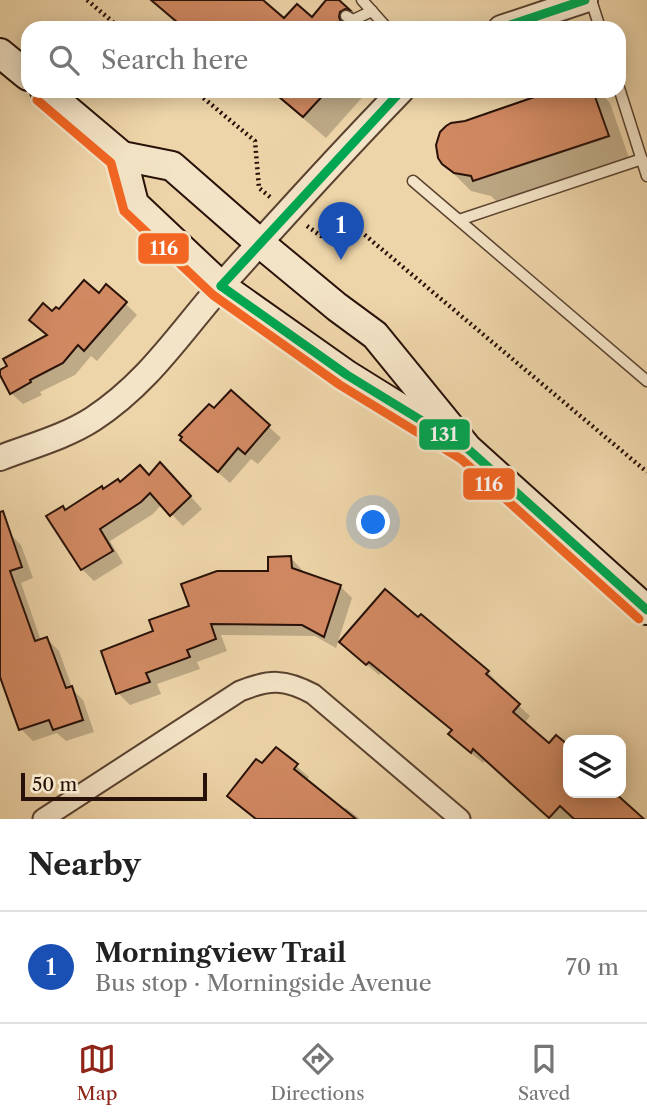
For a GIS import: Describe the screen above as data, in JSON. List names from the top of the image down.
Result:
{
  "lines": ["transit line 131", "transit line 116"],
  "scale_bar": "50 m",
  "page": {
    "search": "Search here",
    "pins": "1",
    "scale": "50 m",
    "heading": "Nearby",
    "list": [
      {
        "mark": "1",
        "name": "Morningview Trail",
        "note": "Bus stop · Morningside Avenue",
        "value": "70 m"
      }
    ],
    "nav": ["Map", "Directions", "Saved"]
  }
}
